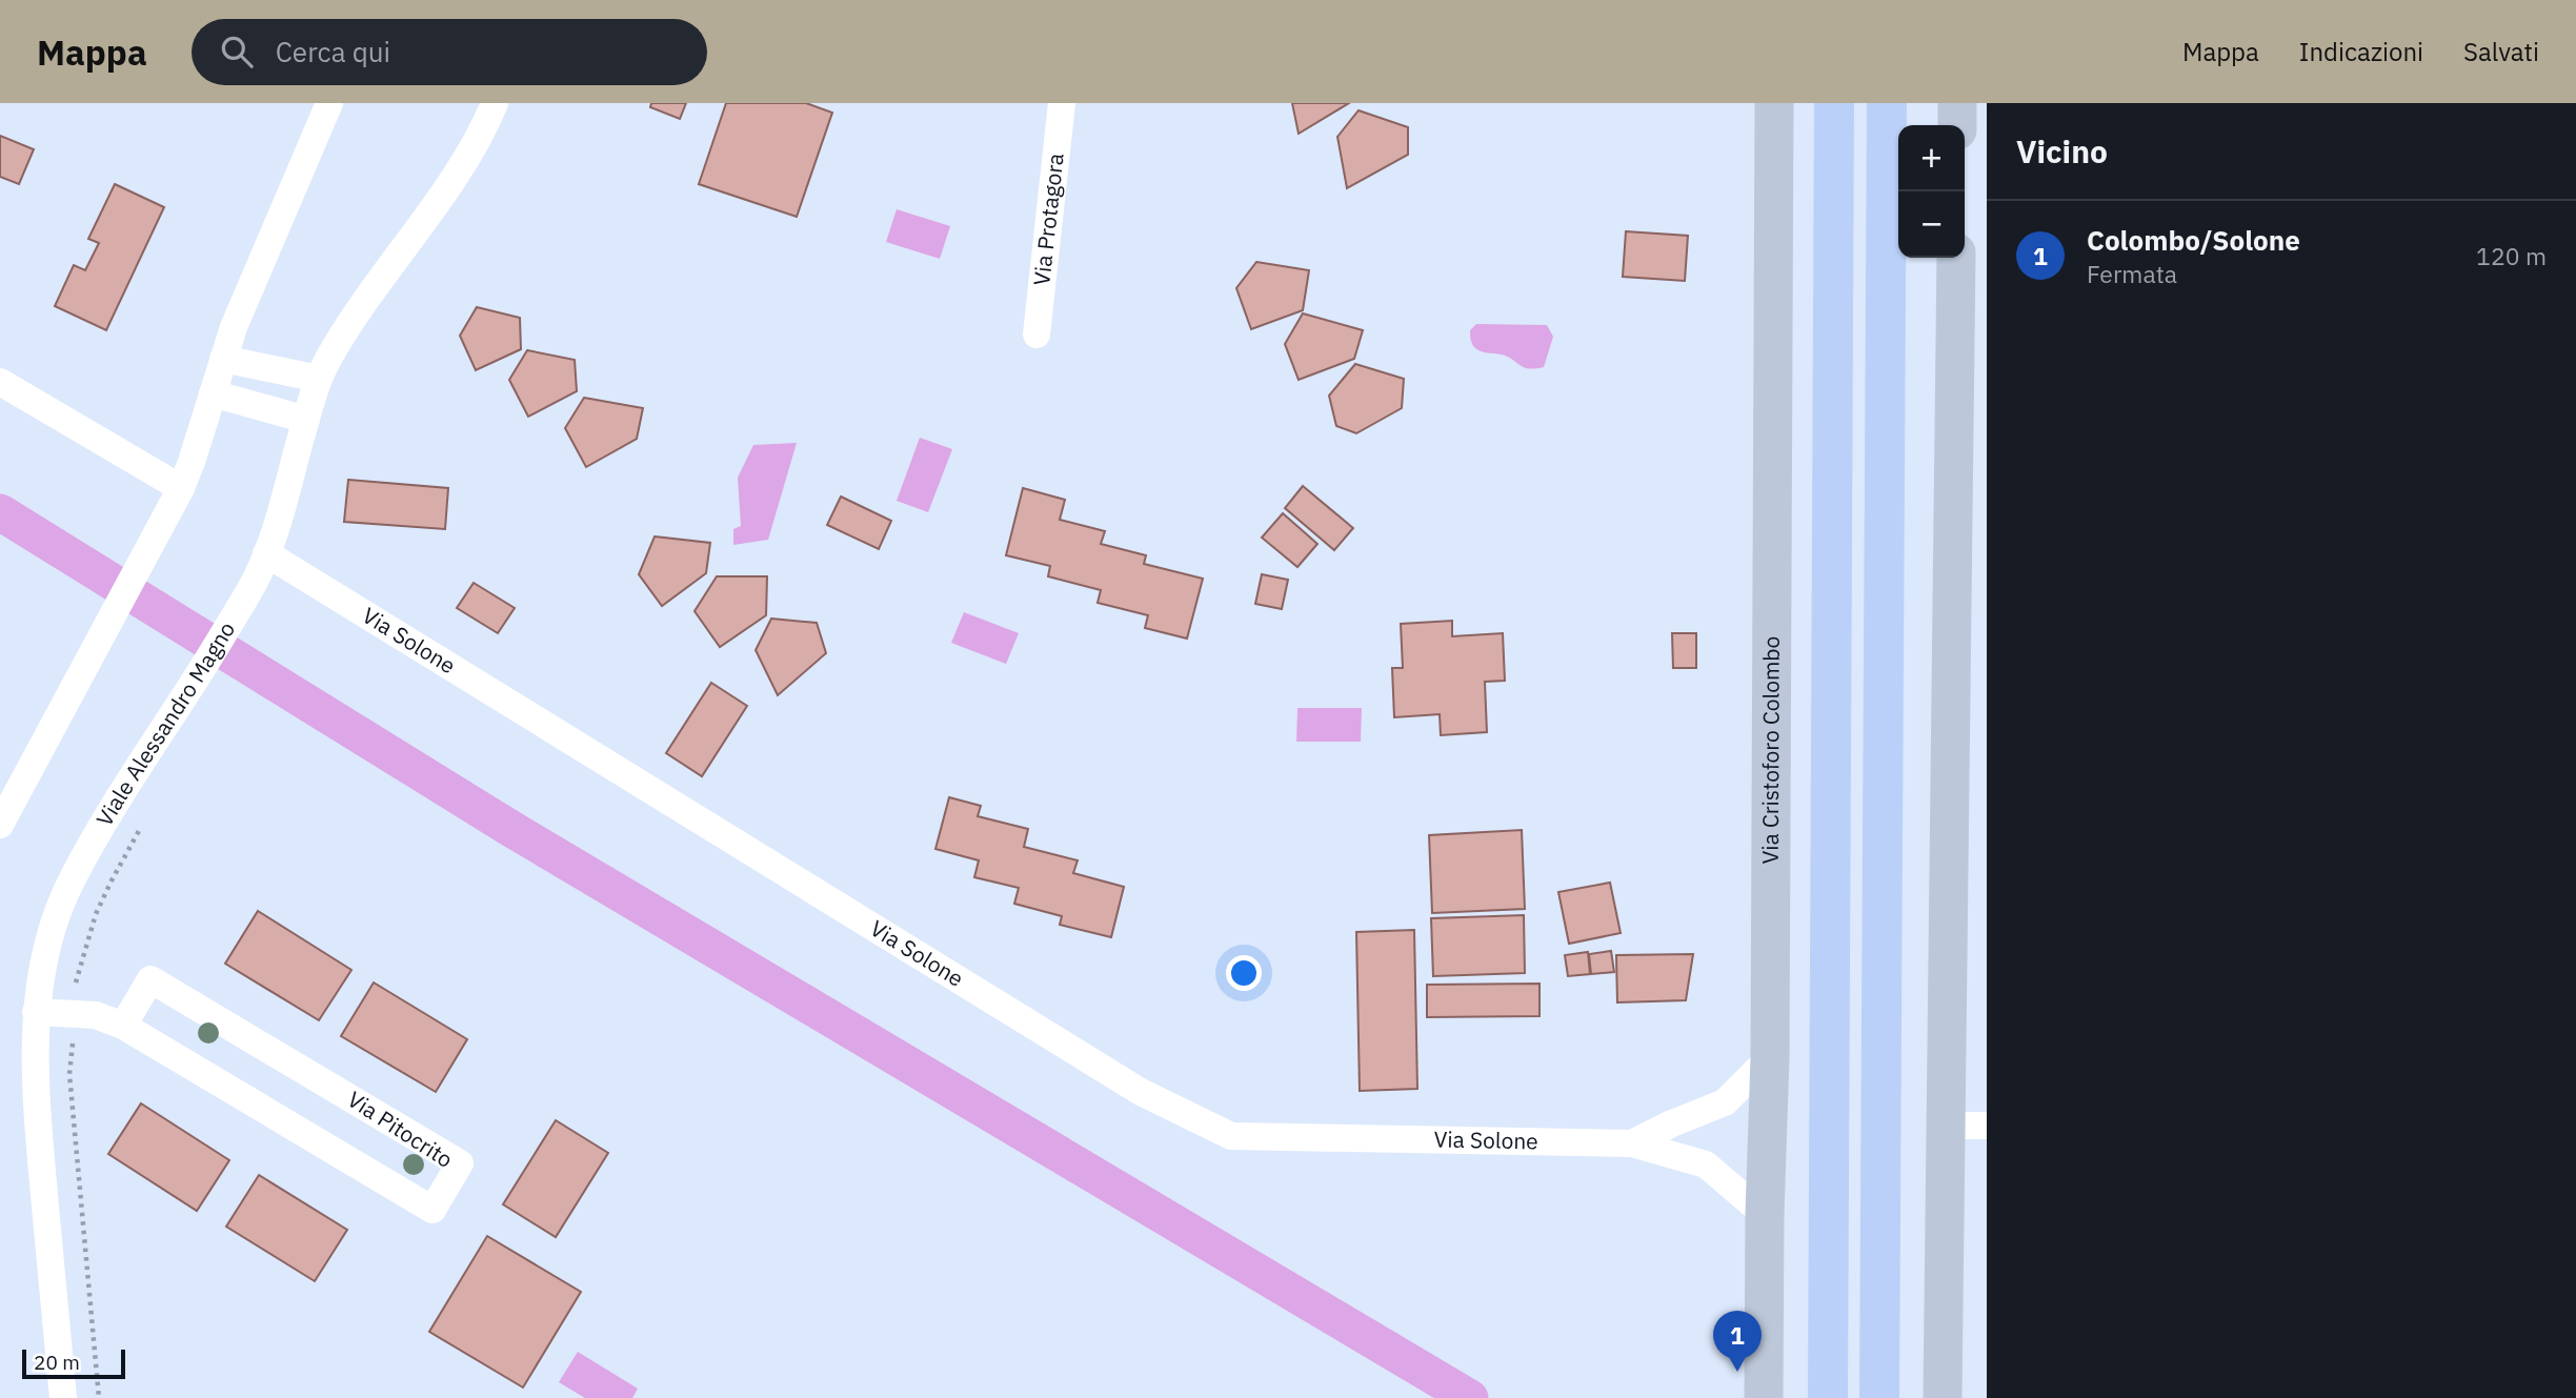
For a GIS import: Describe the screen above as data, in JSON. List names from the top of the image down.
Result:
{
  "streets": {
    "street": [
      "Via Protagora",
      "Via Solone",
      "Viale Alessandro Magno",
      "Via Cristoforo Colombo",
      "Via Pitocrito"
    ]
  },
  "crossings": [
    ["Via Solone", "Viale Alessandro Magno"],
    ["Viale Alessandro Magno", "Via Pitocrito"]
  ],
  "scale_bar": "20 m",
  "page": {
    "header": "Mappa",
    "search": "Cerca qui",
    "nav": ["Mappa", "Indicazioni", "Salvati"],
    "heading": "Vicino",
    "map_buttons": ["+", "−"],
    "list": [
      {
        "mark": "1",
        "name": "Colombo/Solone",
        "note": "Fermata",
        "value": "120 m"
      }
    ],
    "pins": "1",
    "scale": "20 m"
  }
}
